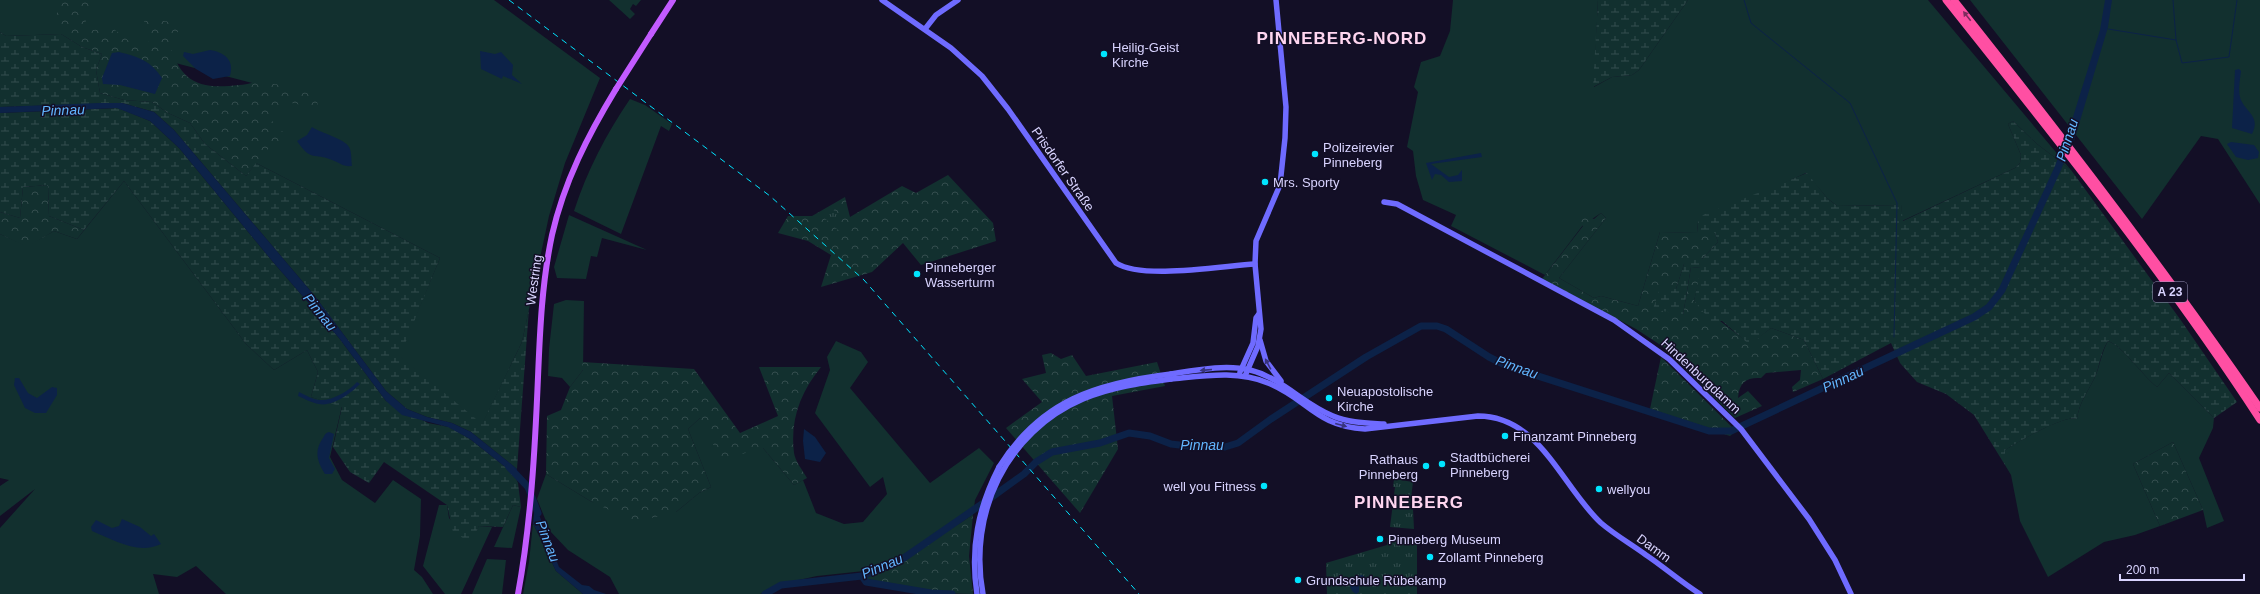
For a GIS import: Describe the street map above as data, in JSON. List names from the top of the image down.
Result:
{
  "streets": {
    "highway": ["A 23"],
    "main road": [
      "Prisdorfer Straße",
      "Westring",
      "Hindenburgdamm",
      "Damm"
    ]
  },
  "districts": ["PINNEBERG-NORD", "PINNEBERG"],
  "water": ["Pinnau"],
  "places": [
    "Heilig-Geist Kirche",
    "Polizeirevier Pinneberg",
    "Mrs. Sporty",
    "Pinneberger Wasserturm",
    "Neuapostolische Kirche",
    "Finanzamt Pinneberg",
    "Stadtbücherei Pinneberg",
    "Rathaus Pinneberg",
    "well you Fitness",
    "wellyou",
    "Pinneberg Museum",
    "Zollamt Pinneberg",
    "Grundschule Rübekamp"
  ],
  "scale_bar": "200 m"
}
